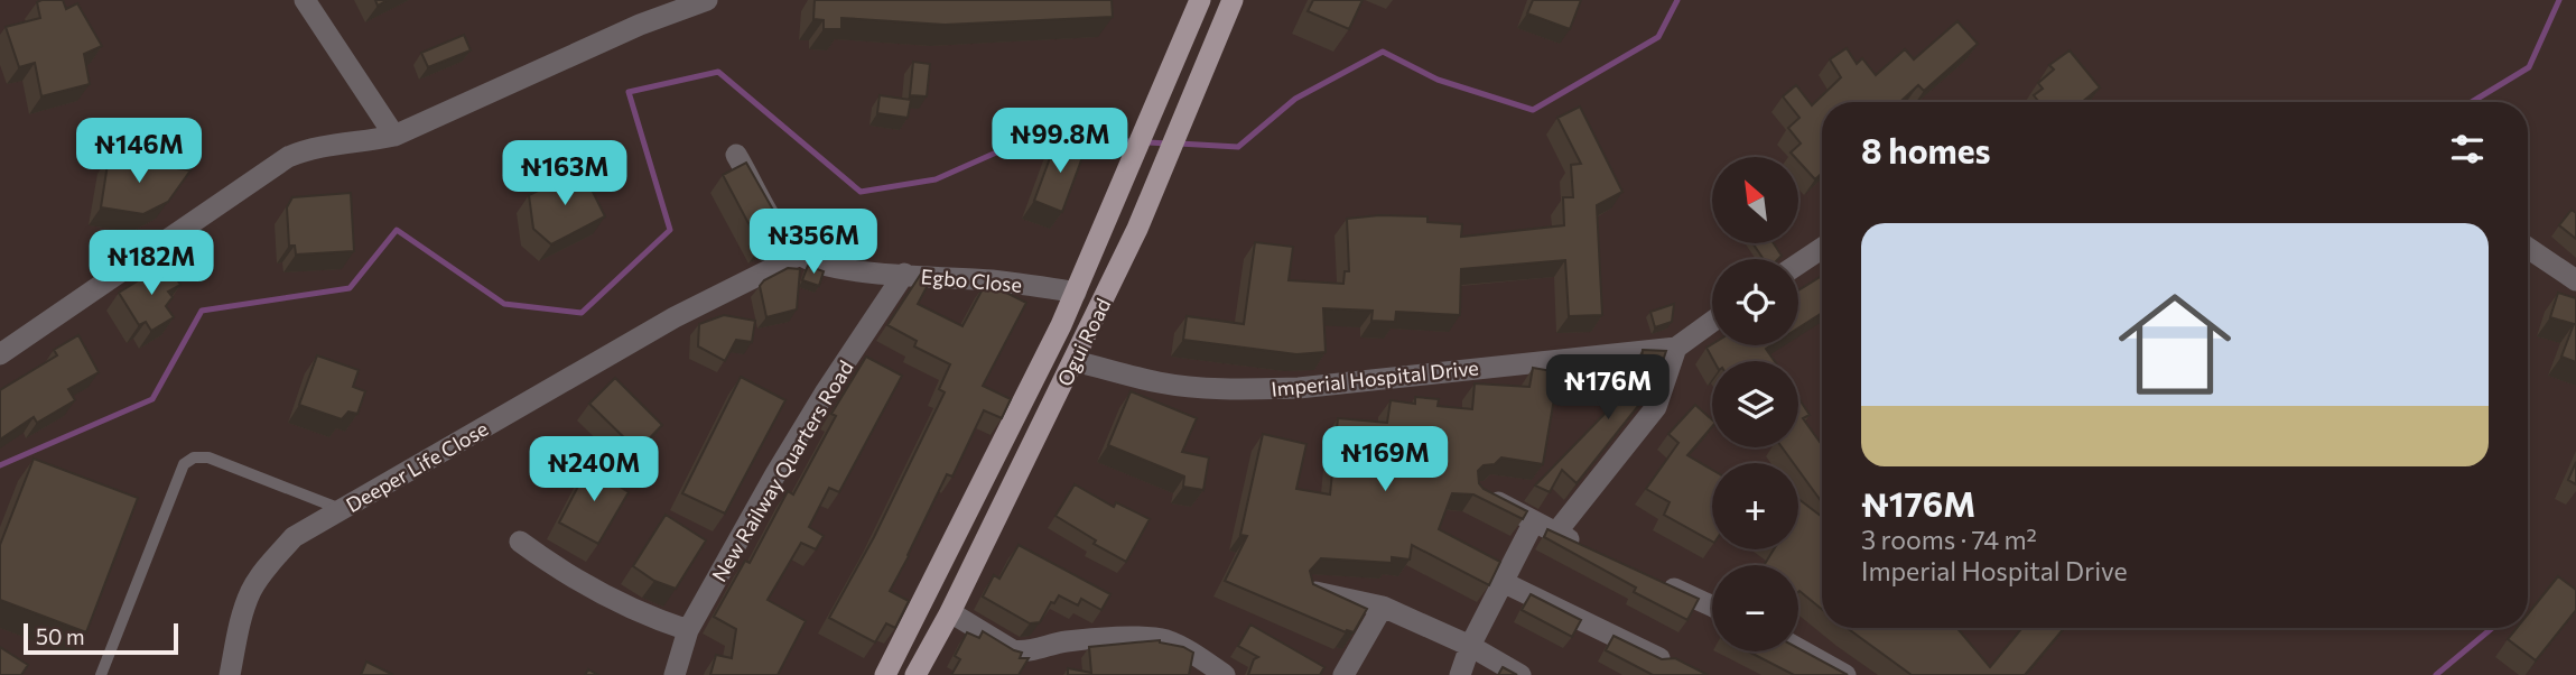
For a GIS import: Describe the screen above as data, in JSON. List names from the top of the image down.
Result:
{
  "streets": {
    "main road": ["Ogui Road"],
    "street": [
      "Egbo Close",
      "Imperial Hospital Drive",
      "Deeper Life Close",
      "New Railway Quarters Road"
    ]
  },
  "crossings": [
    ["Egbo Close", "Ogui Road"],
    ["Egbo Close", "Deeper Life Close"],
    ["Egbo Close", "New Railway Quarters Road"],
    ["Ogui Road", "Imperial Hospital Drive"]
  ],
  "scale_bar": "50 m",
  "north": "top left",
  "page": {
    "heading": "8 homes",
    "price": [
      "₦99.8M",
      "₦146M",
      "₦163M",
      "₦356M",
      "₦182M",
      "₦176M",
      "₦169M",
      "₦240M"
    ],
    "map_buttons": ["+", "−"],
    "list": [
      {
        "name": "₦176M",
        "note": "3 rooms · 74 m² · Imperial Hospital Drive"
      }
    ],
    "scale": "50 m"
  }
}
